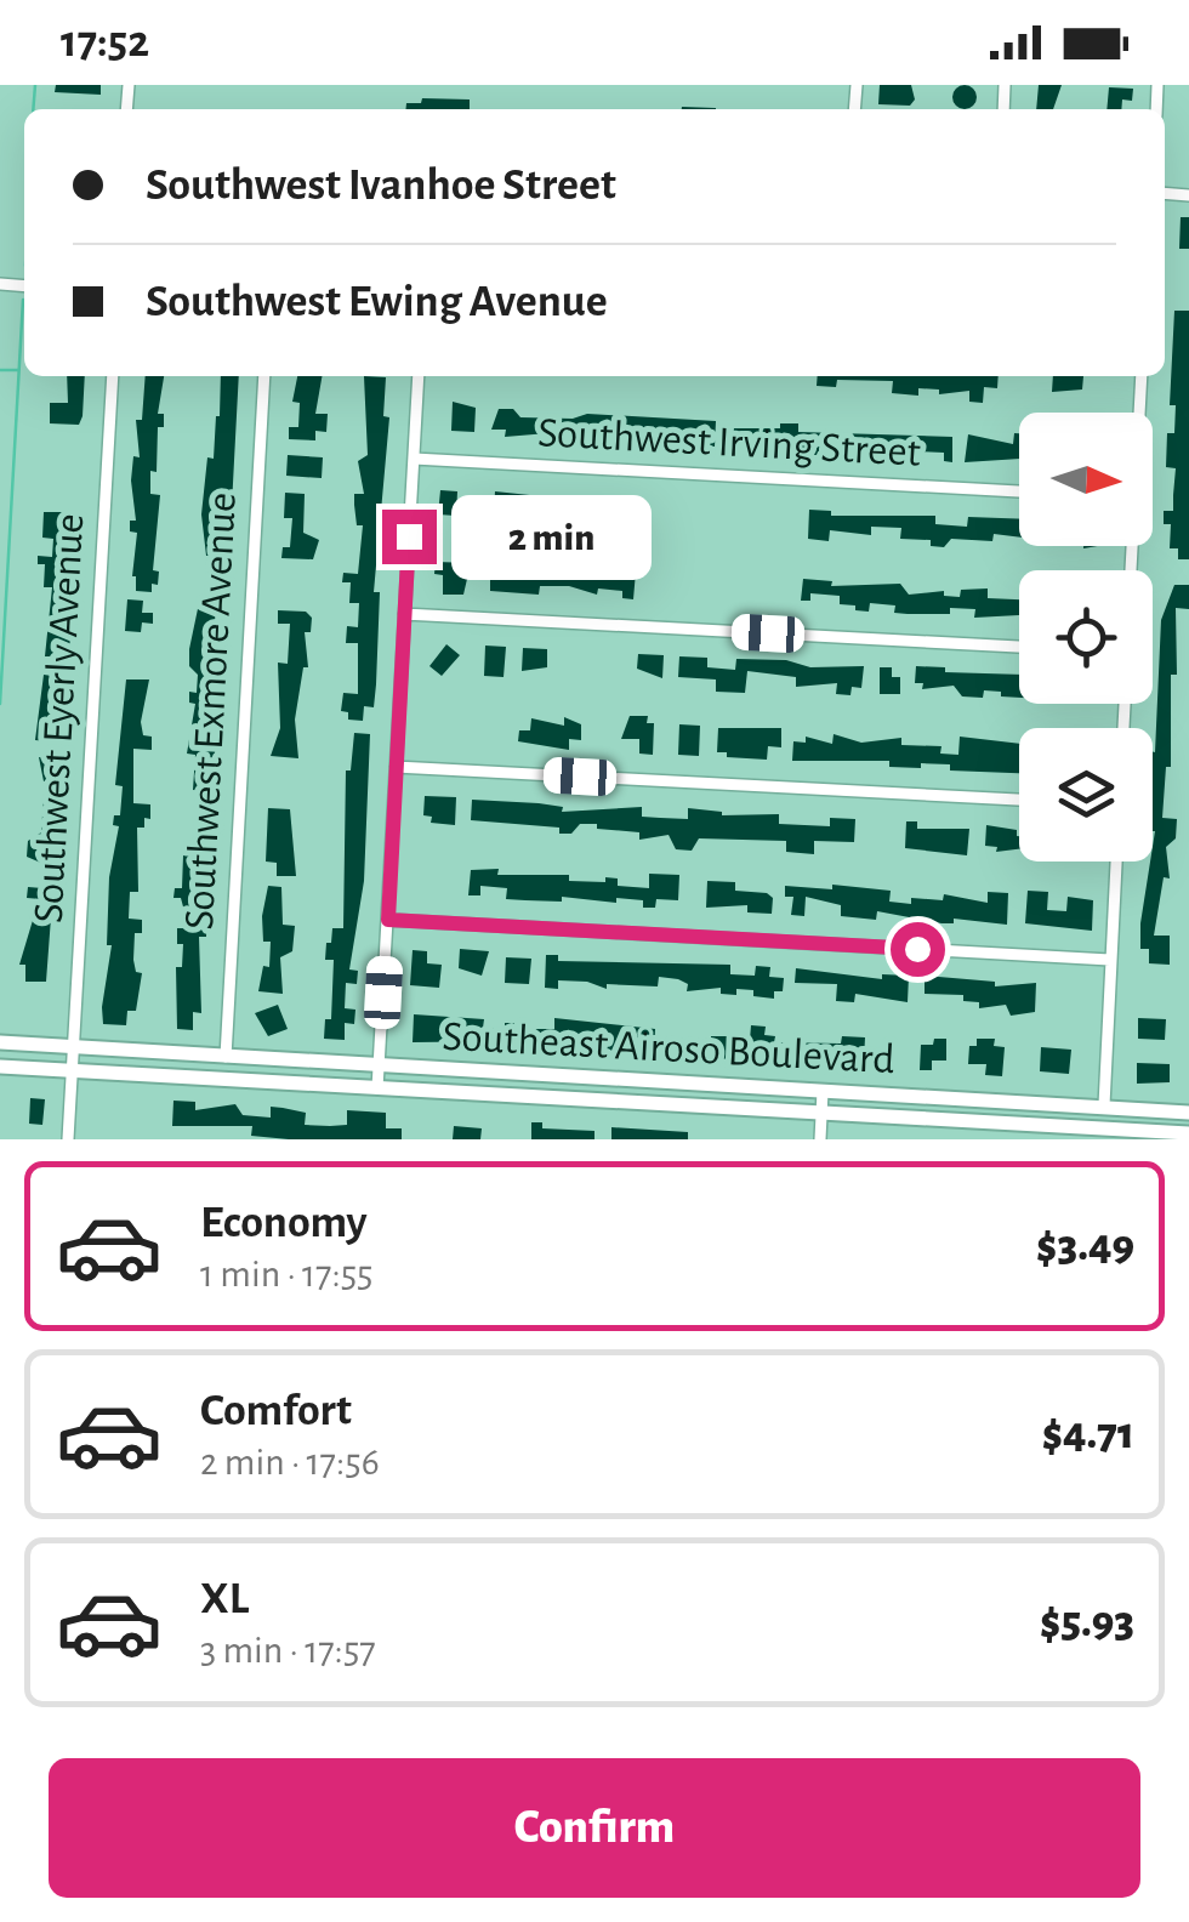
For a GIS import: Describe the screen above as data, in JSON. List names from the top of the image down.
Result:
{
  "streets": {
    "main road": ["Southeast Airoso Boulevard"],
    "street": ["Southwest Irving Street", "Southwest Exmore Avenue", "Southwest Eyerly Avenue"]
  },
  "crossings": [
    ["Southwest Exmore Avenue", "Southeast Airoso Boulevard"],
    ["Southwest Eyerly Avenue", "Southeast Airoso Boulevard"]
  ],
  "north": "right",
  "page": {
    "status": "17:52",
    "banner": ["Southwest Ivanhoe Street", "Southwest Ewing Avenue"],
    "bubble": "2 min",
    "list": [
      {
        "name": "Economy",
        "note": "1 min · 17:55",
        "value": "$3.49"
      },
      {
        "name": "Comfort",
        "note": "2 min · 17:56",
        "value": "$4.71"
      },
      {
        "name": "XL",
        "note": "3 min · 17:57",
        "value": "$5.93"
      }
    ],
    "buttons": "Confirm"
  }
}
